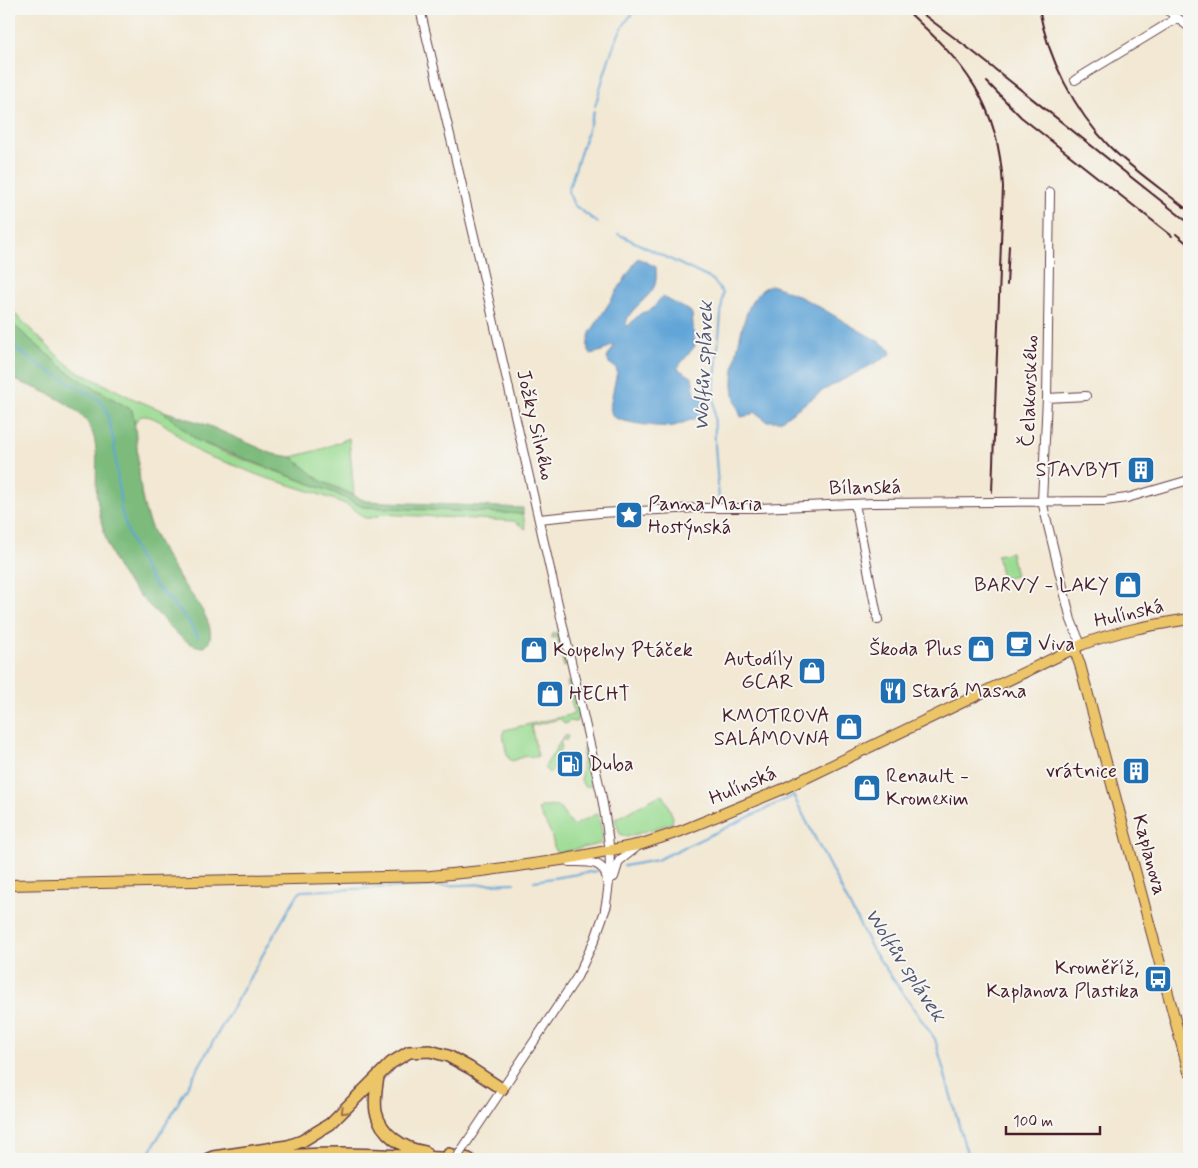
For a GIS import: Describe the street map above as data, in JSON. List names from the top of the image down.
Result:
{
  "streets": {
    "main road": ["Hulínská", "Kaplanova"],
    "street": ["Čelakovského", "Jožky Silného", "Bílanská"]
  },
  "crossings": [
    ["Čelakovského", "Bílanská"],
    ["Čelakovského", "Hulínská"],
    ["Čelakovského", "Kaplanova"],
    ["Jožky Silného", "Bílanská"],
    ["Jožky Silného", "Hulínská"],
    ["Hulínská", "Kaplanova"]
  ],
  "water": ["Wolfův splávek"],
  "places": {
    "building": ["STAVBYT", "vrátnice"],
    "place": ["Panna Maria Hostýnská"],
    "shop": [
      "BARVY - LAKY",
      "Škoda Plus",
      "Koupelny Ptáček",
      "Autodíly GCAR",
      "HECHT",
      "KMOTROVA SALÁMOVNA",
      "Renault - Kromexim"
    ],
    "cafe": ["Viva"],
    "restaurant": ["Stará Masna"],
    "fuel station": ["Duba"],
    "bus stop": ["Kroměříž, Kaplanova Plastika"]
  },
  "scale_bar": "100 m"
}
